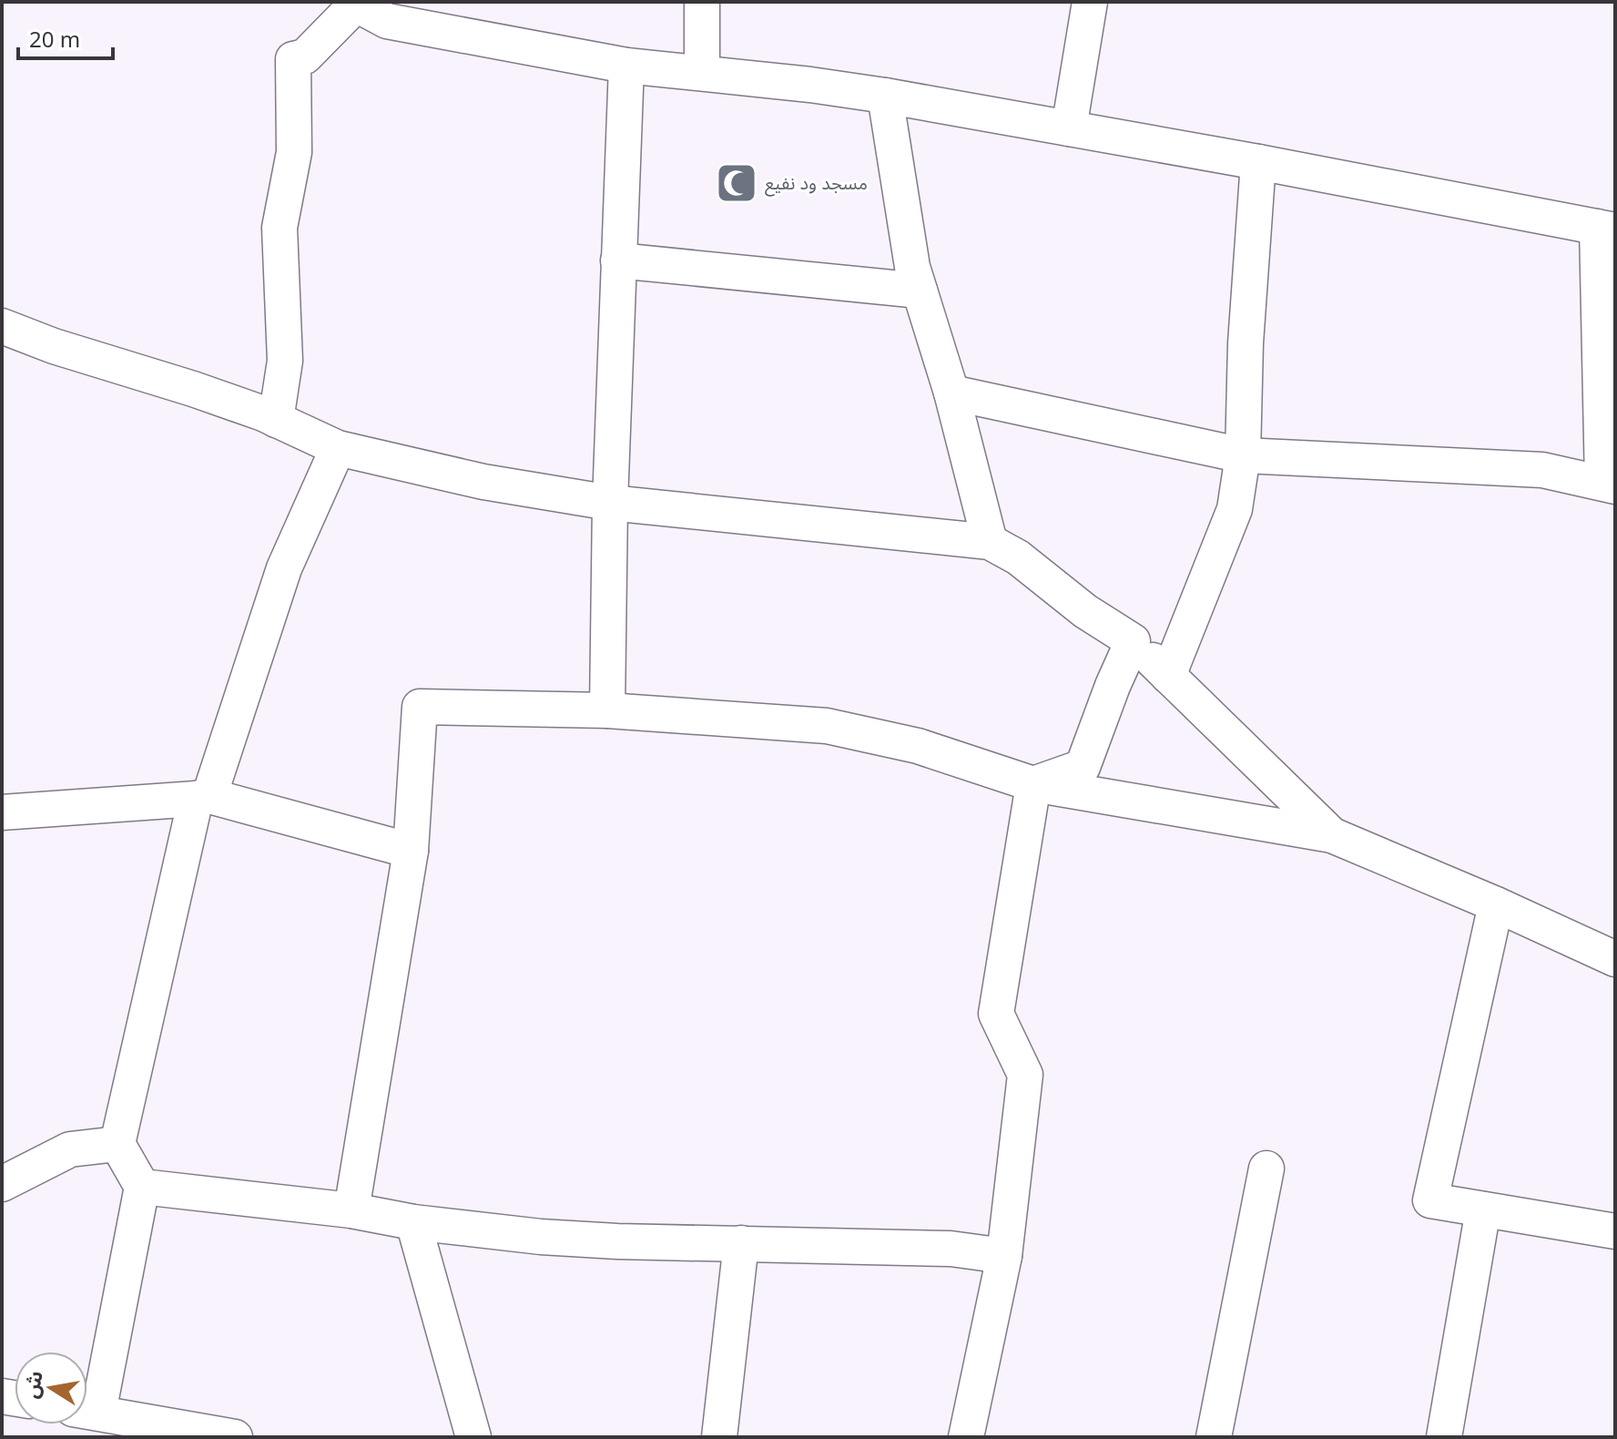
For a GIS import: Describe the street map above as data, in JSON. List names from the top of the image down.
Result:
{
  "places": {
    "mosque": ["مسجد ود نفيع"]
  },
  "scale_bar": "20 m",
  "north": "left"
}
